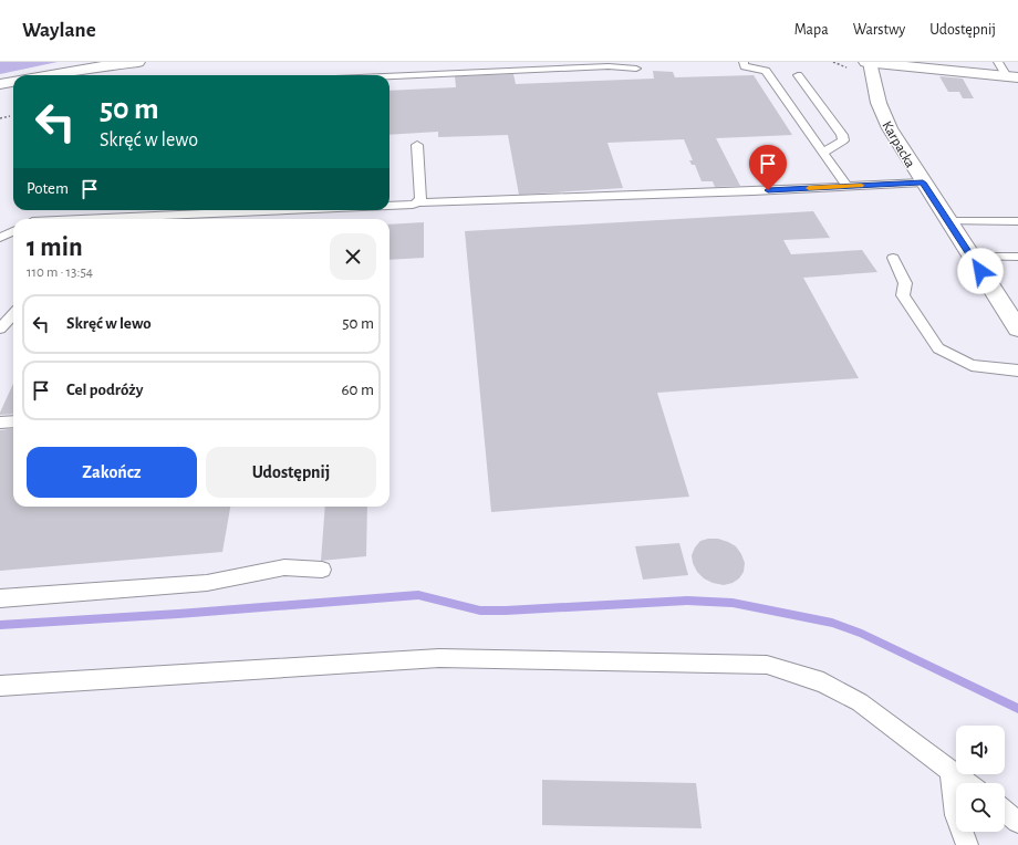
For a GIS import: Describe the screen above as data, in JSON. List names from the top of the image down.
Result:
{
  "streets": {
    "street": ["Karpacka"]
  },
  "page": {
    "header": "Waylane",
    "nav": ["Mapa", "Warstwy", "Udostępnij"],
    "turn": ["50 m", "Skręć w lewo"],
    "then": "Potem",
    "heading": ["1 min", "110 m · 13:54"],
    "list": [
      {
        "name": "Skręć w lewo",
        "value": "50 m"
      },
      {
        "name": "Cel podróży",
        "value": "60 m"
      }
    ],
    "buttons": ["Zakończ", "Udostępnij"]
  }
}
